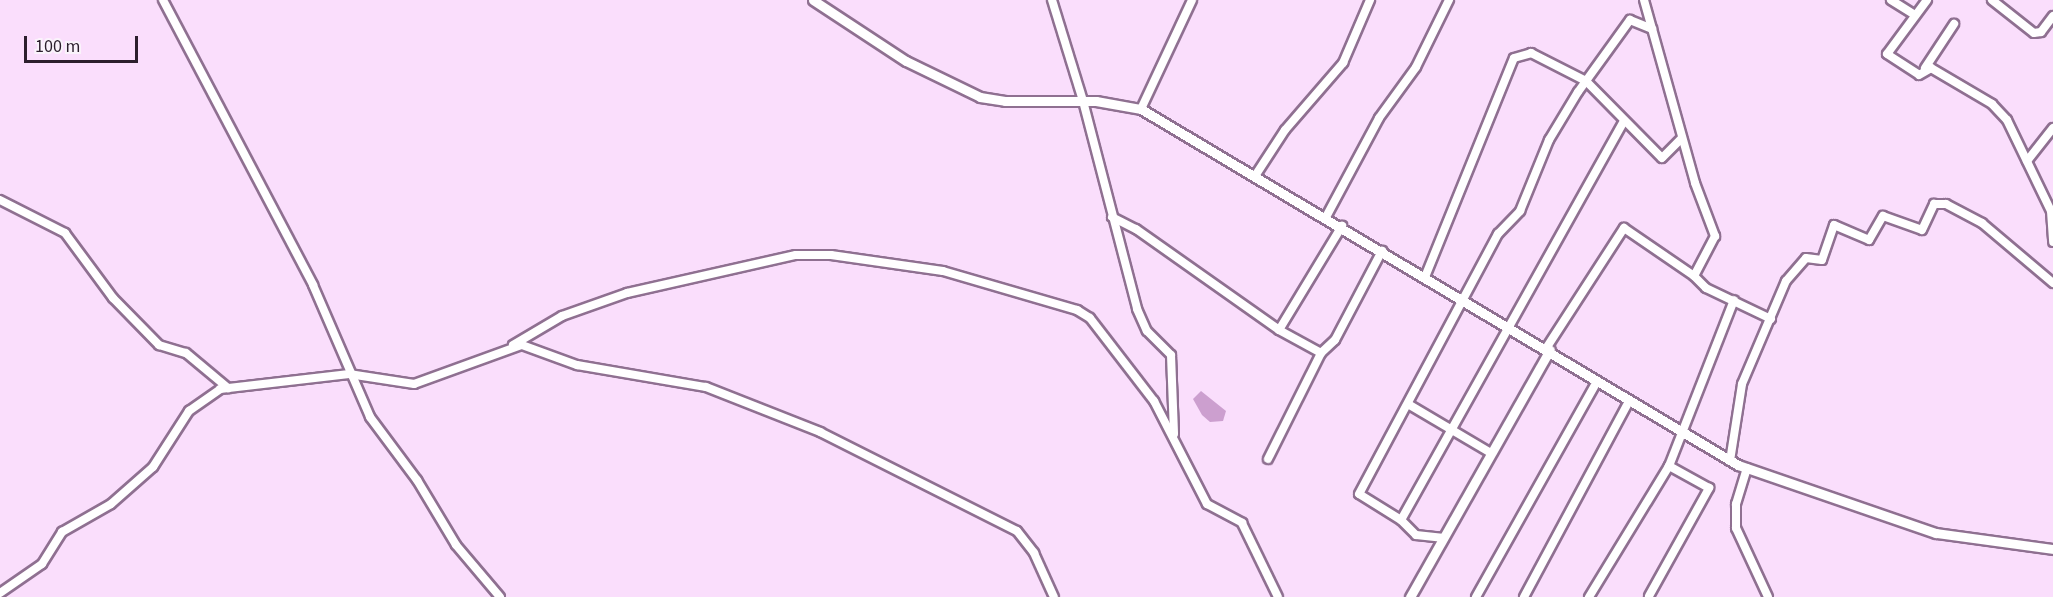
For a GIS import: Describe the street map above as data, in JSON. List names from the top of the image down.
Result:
{
  "scale_bar": "100 m"
}
